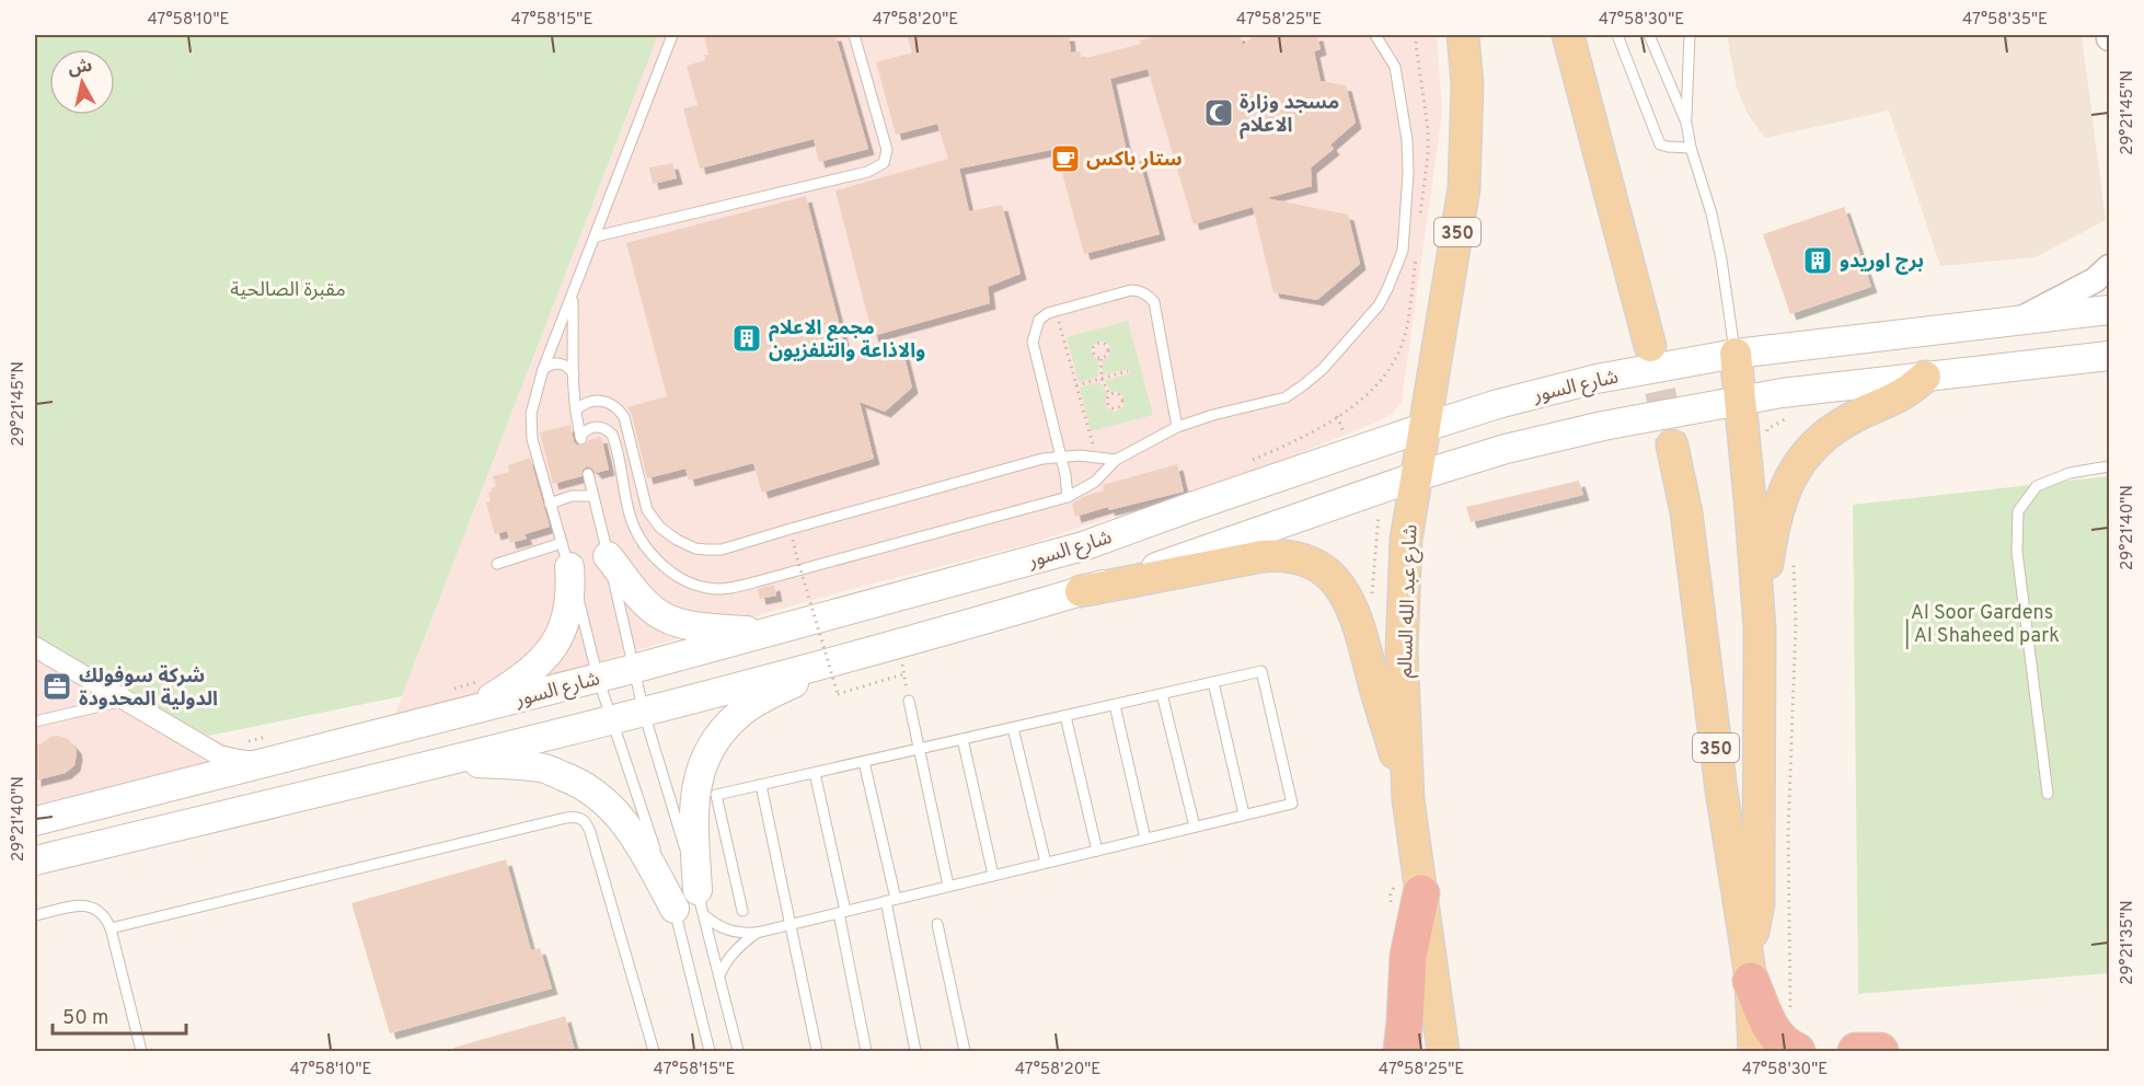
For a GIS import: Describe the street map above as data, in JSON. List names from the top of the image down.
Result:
{
  "streets": {
    "main road": ["350", "شارع السور", "شارع عبد الله السالم"]
  },
  "crossings": [
    ["شارع السور", "شارع عبد الله السالم"]
  ],
  "parks": ["مقبرة الصالحية", "Al Soor Gardens | Al Shaheed park"],
  "places": {
    "mosque": ["مسجد وزارة الاعلام"],
    "cafe": ["ستار باكس"],
    "building": ["برج اوريدو", "مجمع الاعلام والاذاعة والتلفزيون"],
    "office": ["شركة سوفولك الدولية المحدودة"]
  },
  "scale_bar": "50 m",
  "north": "top",
  "coordinates": [
    "47°58'10\"E",
    "47°58'15\"E",
    "47°58'20\"E",
    "47°58'25\"E",
    "47°58'30\"E",
    "47°58'35\"E",
    "29°21'45\"N",
    "29°21'40\"N",
    "29°21'35\"N"
  ]
}
